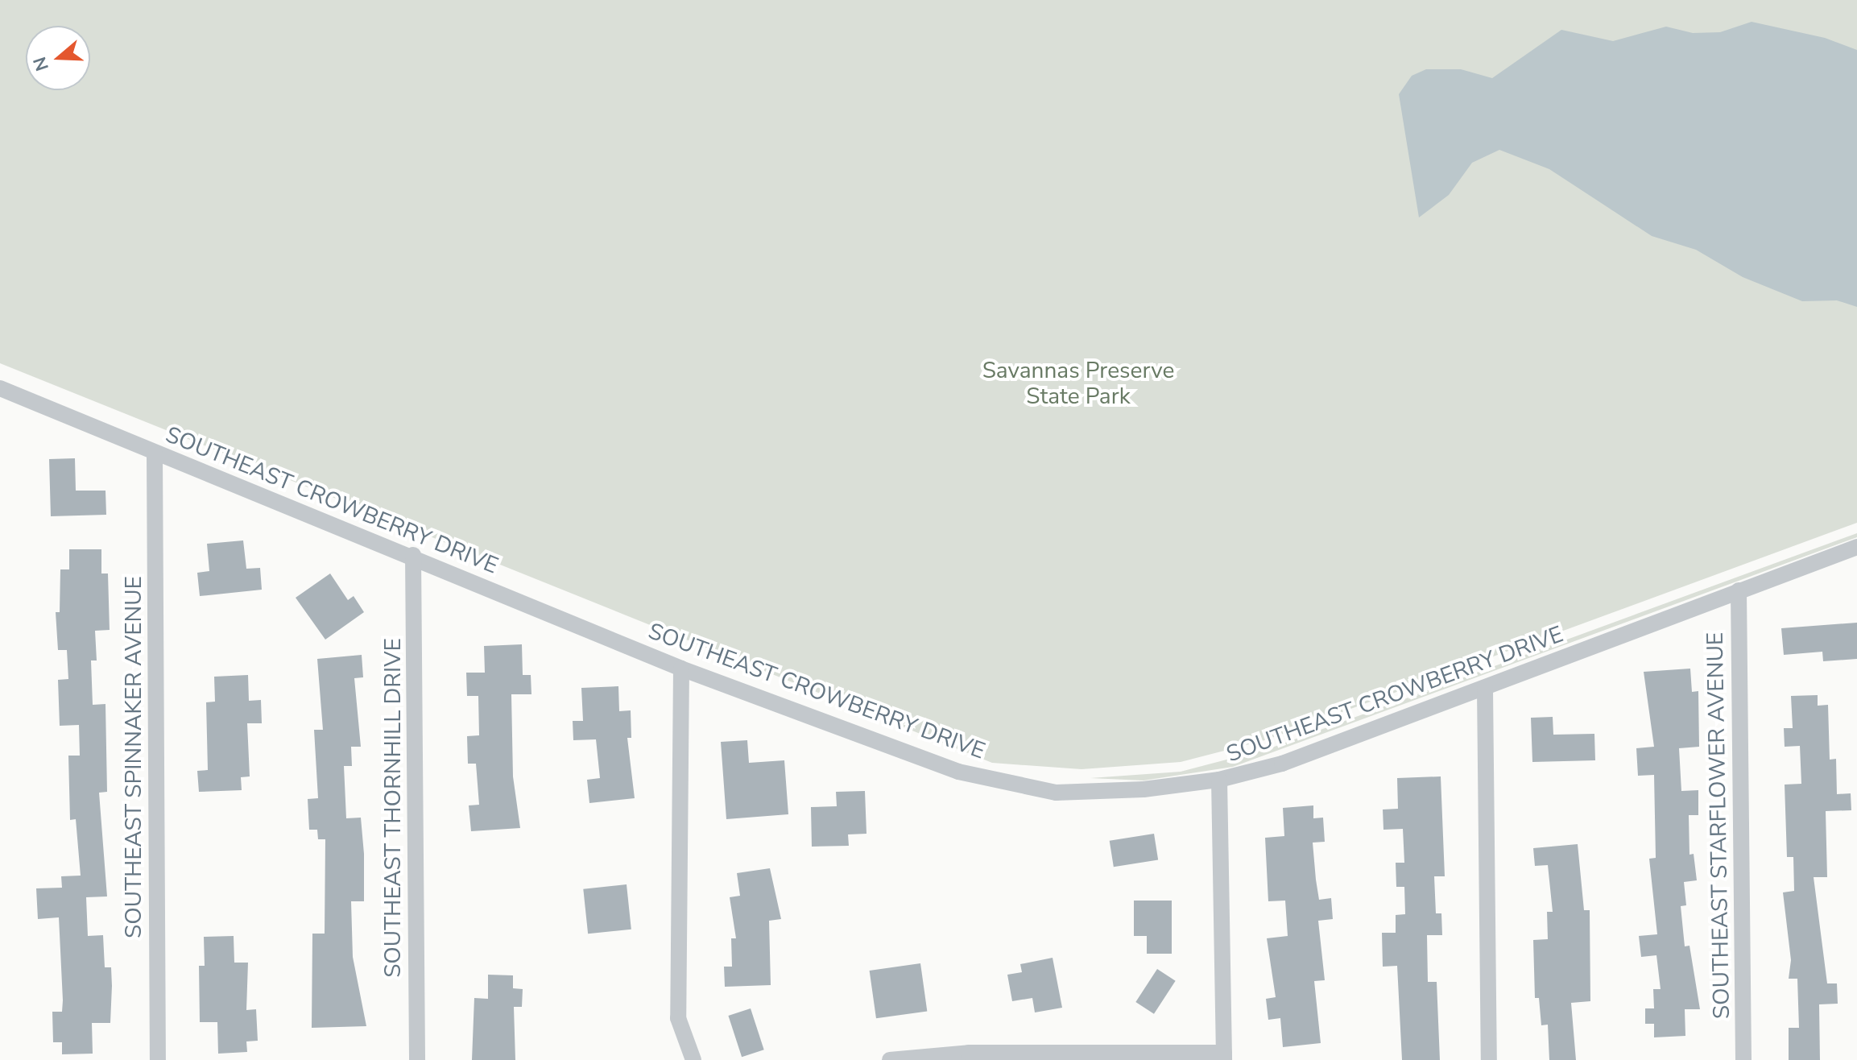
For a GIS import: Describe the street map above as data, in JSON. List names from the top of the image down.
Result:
{
  "streets": {
    "street": [
      "SOUTHEAST CROWBERRY DRIVE",
      "SOUTHEAST SPINNAKER AVENUE",
      "SOUTHEAST THORNHILL DRIVE",
      "SOUTHEAST STARFLOWER AVENUE"
    ]
  },
  "crossings": [
    ["SOUTHEAST CROWBERRY DRIVE", "SOUTHEAST SPINNAKER AVENUE"],
    ["SOUTHEAST CROWBERRY DRIVE", "SOUTHEAST THORNHILL DRIVE"],
    ["SOUTHEAST CROWBERRY DRIVE", "SOUTHEAST STARFLOWER AVENUE"]
  ],
  "parks": ["Savannas Preserve State Park"],
  "north": "left"
}
